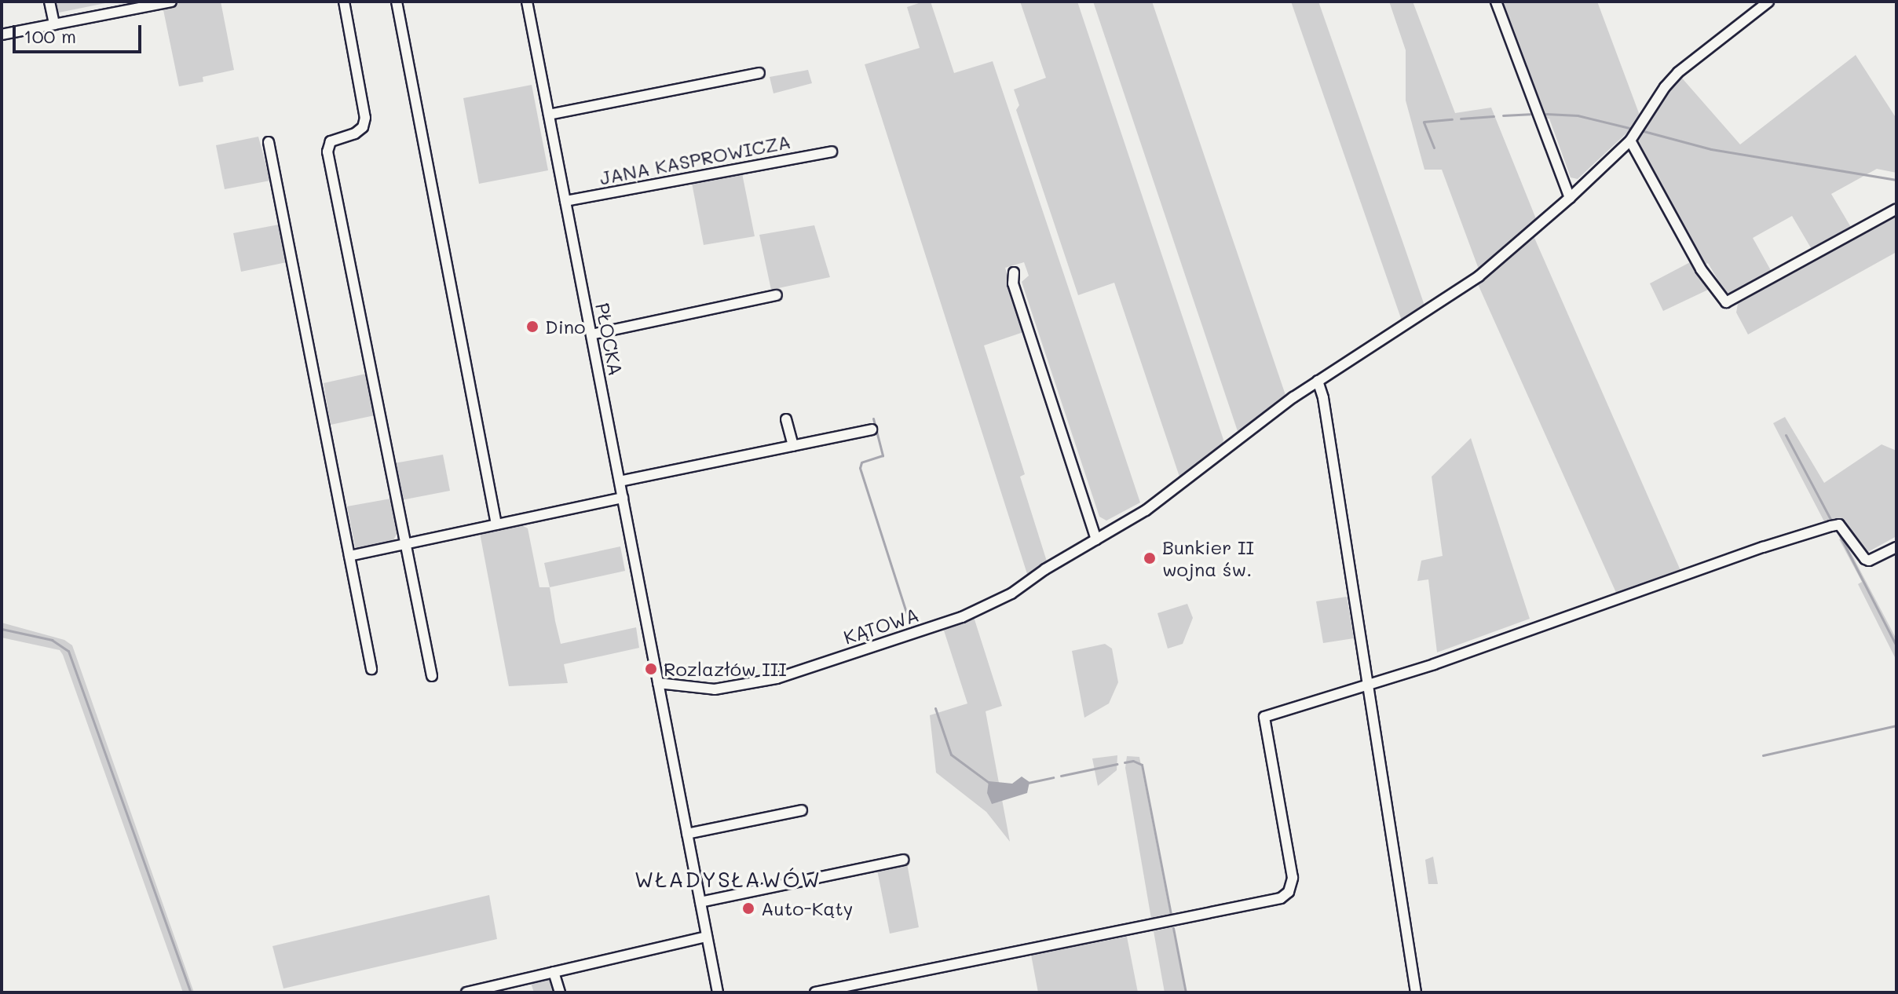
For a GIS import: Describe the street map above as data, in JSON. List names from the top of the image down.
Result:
{
  "streets": {
    "street": ["JANA KASPROWICZA", "PŁOCKA", "KĄTOWA"]
  },
  "crossings": [
    ["JANA KASPROWICZA", "PŁOCKA"],
    ["PŁOCKA", "KĄTOWA"]
  ],
  "districts": ["WŁADYSŁAWÓW"],
  "places": [
    "Dino",
    "Bunkier II wojna św.",
    "Rozlazłów III",
    "Auto-Kąty"
  ],
  "scale_bar": "100 m"
}
